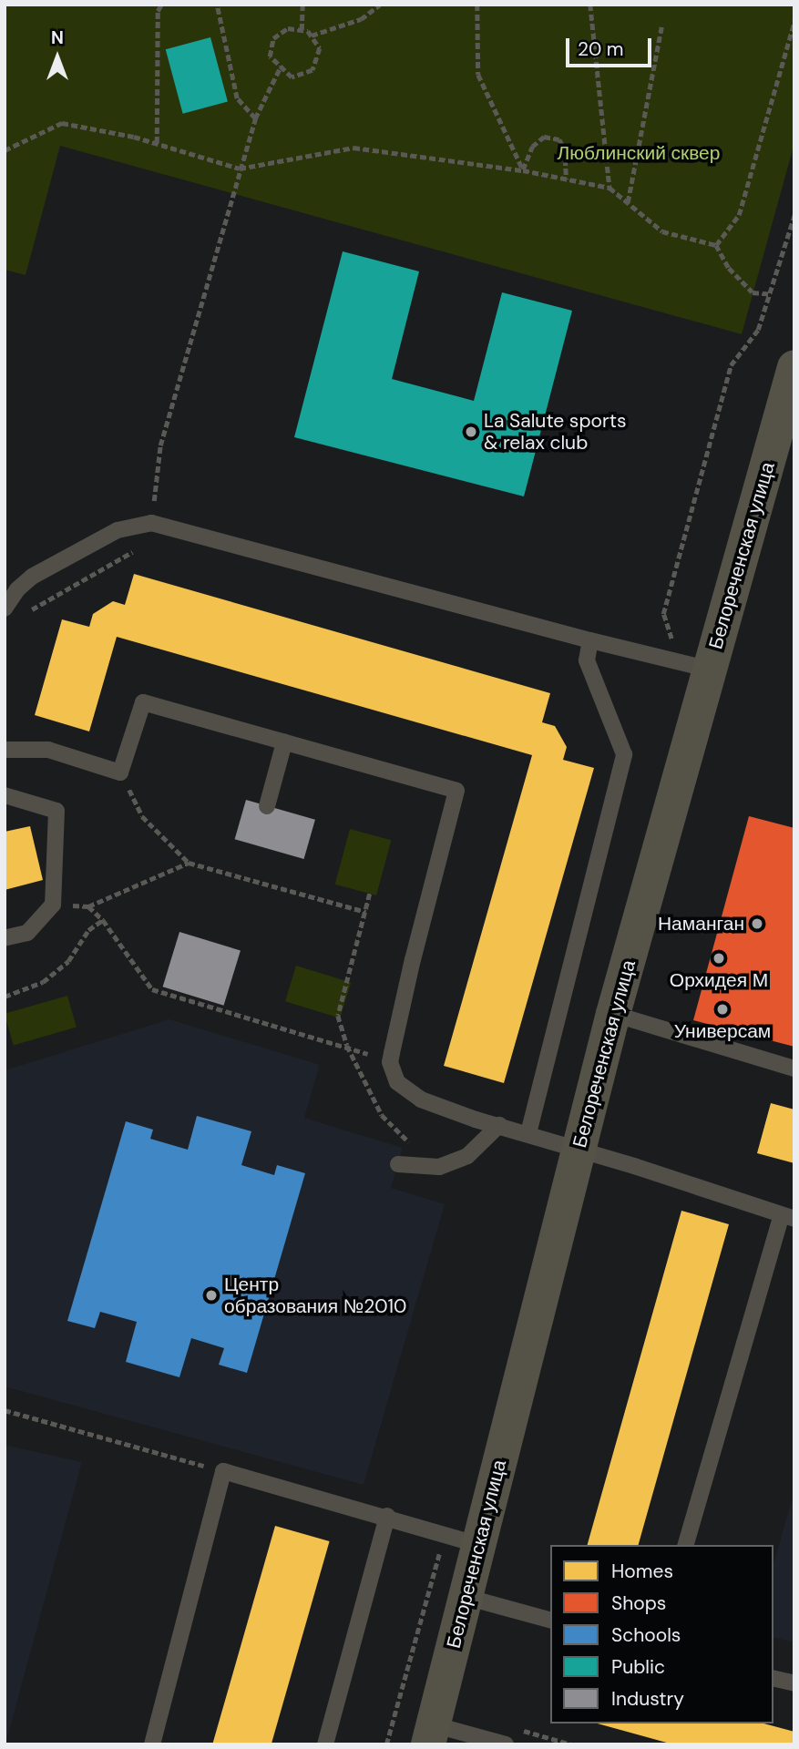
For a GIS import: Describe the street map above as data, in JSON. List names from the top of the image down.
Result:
{
  "streets": {
    "street": ["Белореченская улица"]
  },
  "parks": ["Люблинский сквер"],
  "places": [
    "La Salute sports & relax club",
    "Наманган",
    "Орхидея М",
    "Универсам",
    "Центр образования №2010"
  ],
  "legend": [
    "Homes",
    "Shops",
    "Schools",
    "Public",
    "Industry"
  ],
  "scale_bar": "20 m",
  "north": "top"
}
